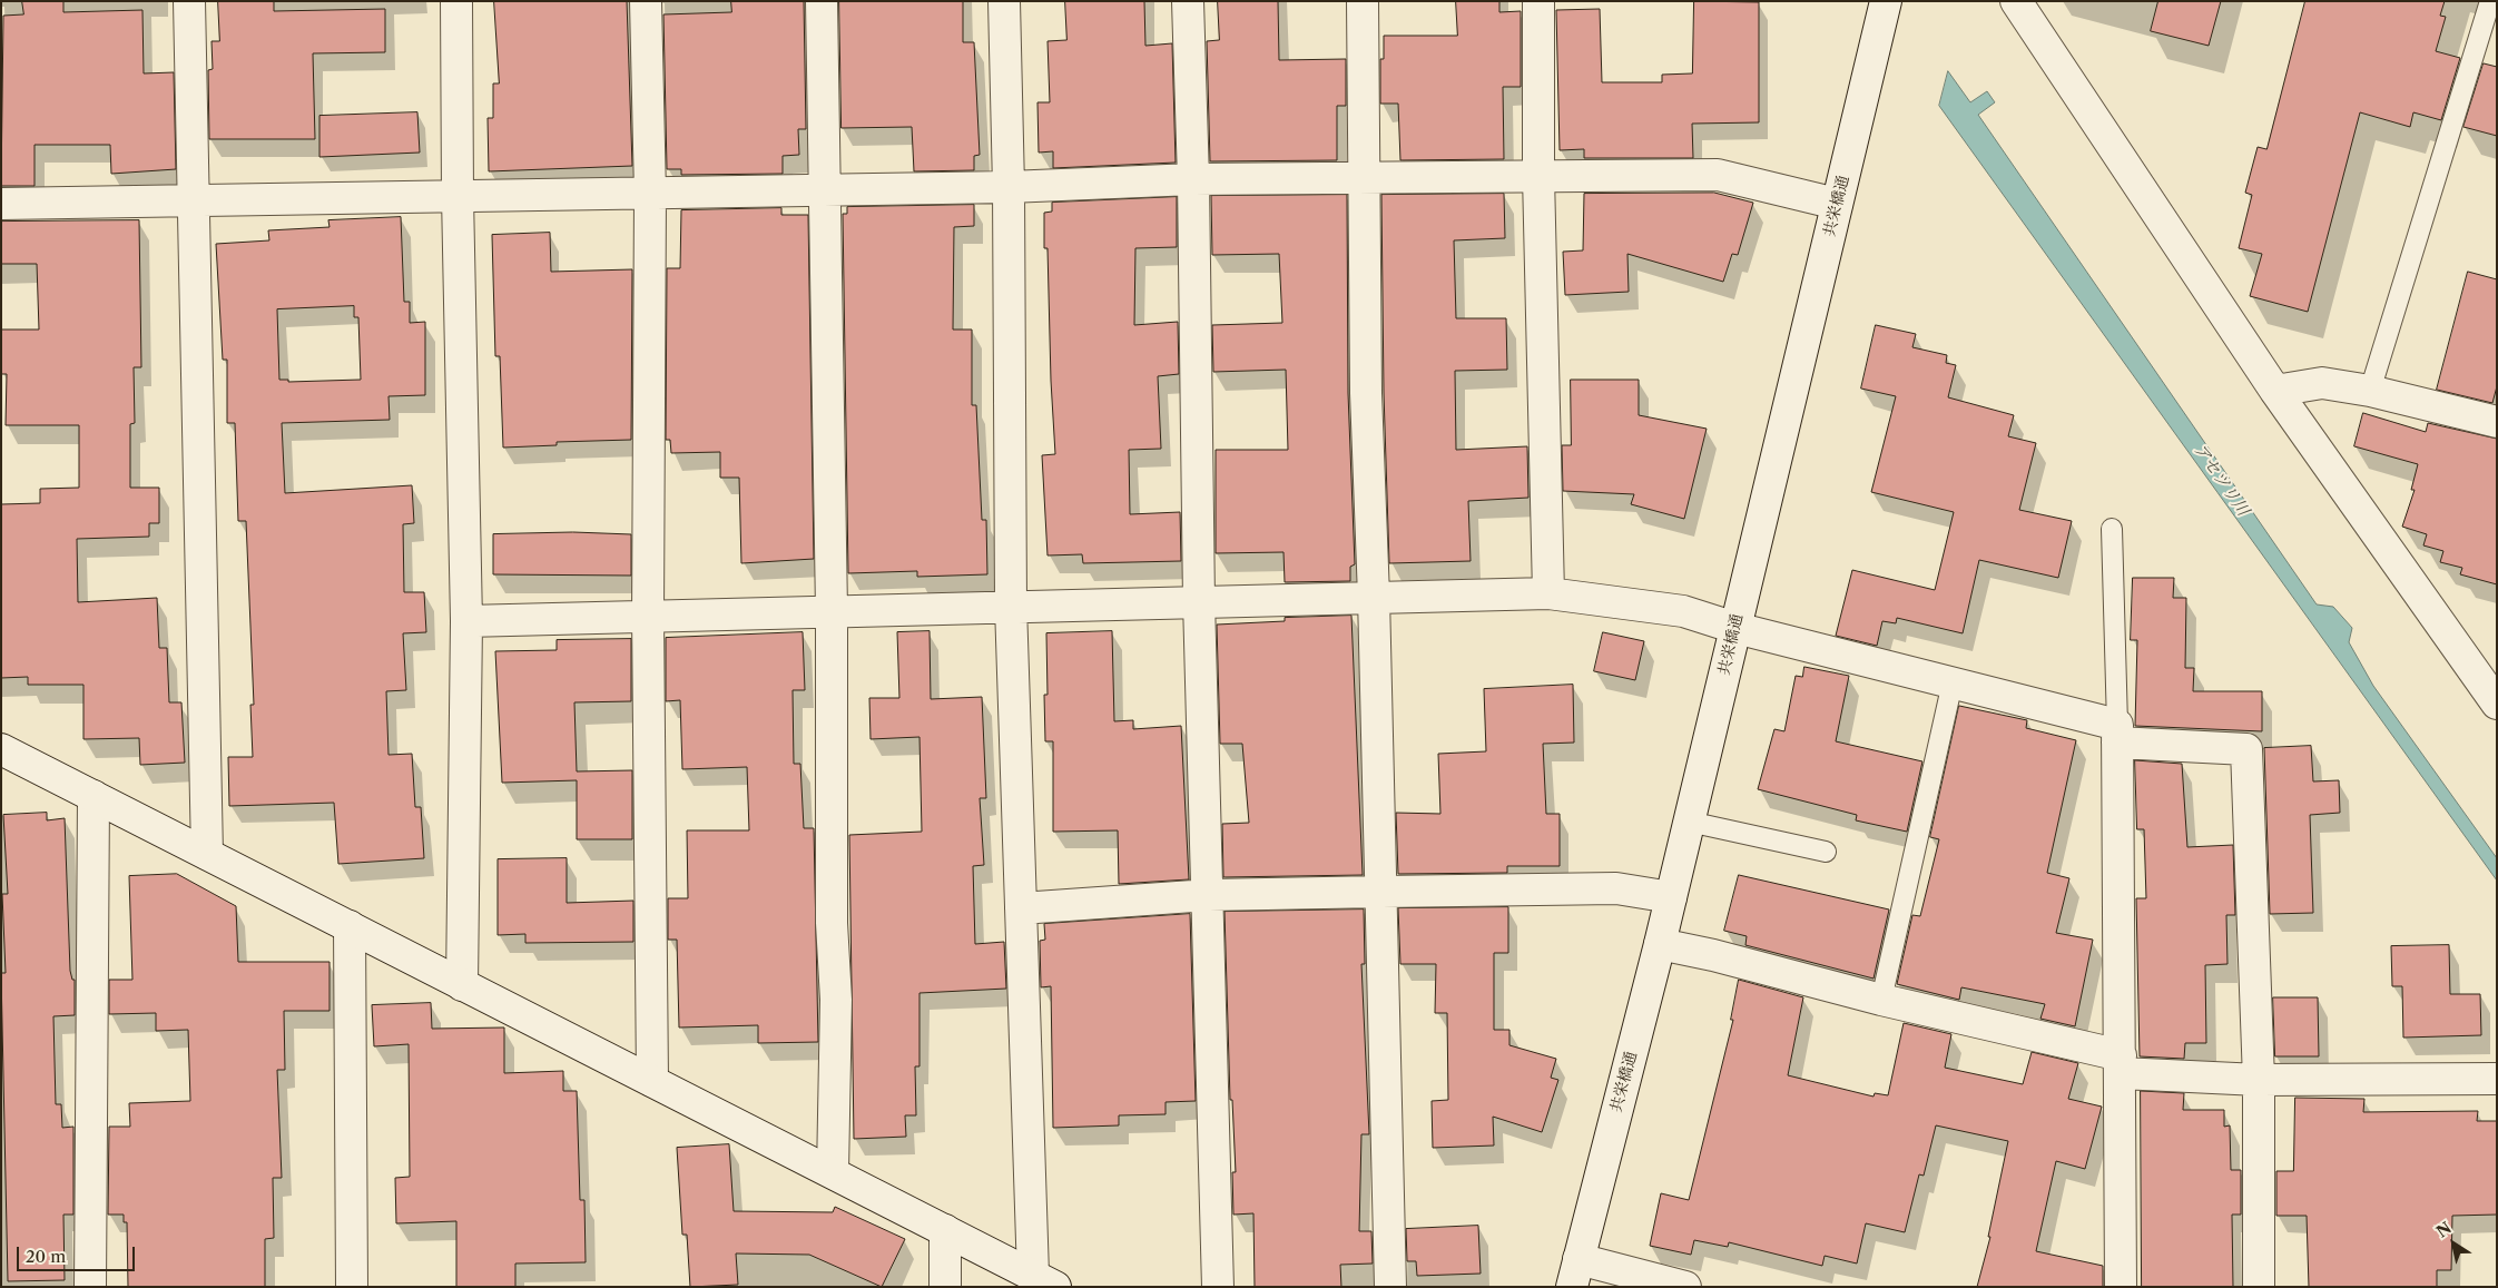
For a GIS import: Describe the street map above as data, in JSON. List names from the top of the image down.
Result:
{
  "streets": {
    "street": ["共栄橋通"]
  },
  "water": ["アセツリ川"],
  "scale_bar": "20 m",
  "north": "top left"
}
